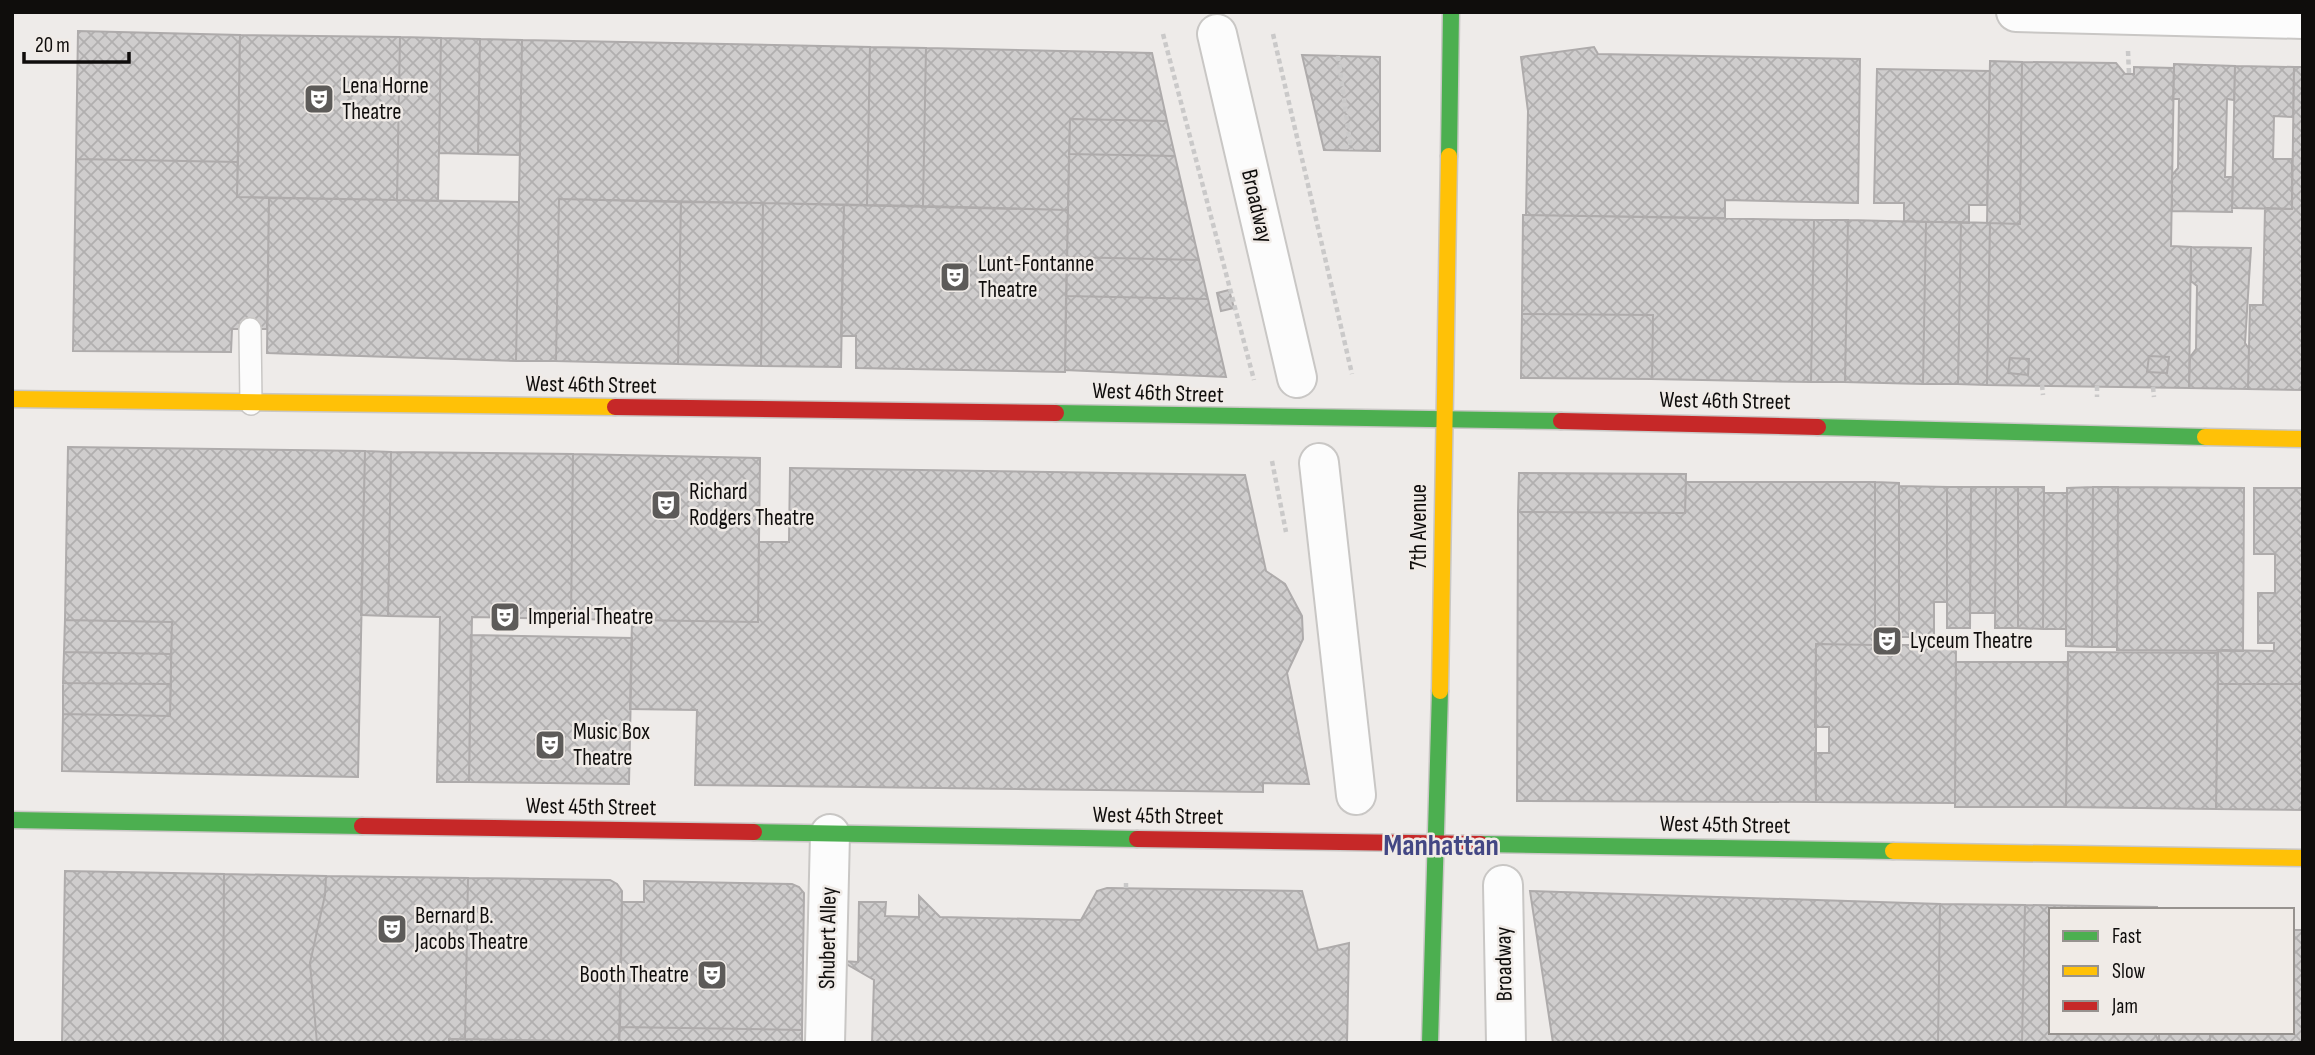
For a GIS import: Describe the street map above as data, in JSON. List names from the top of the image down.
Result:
{
  "streets": {
    "main road": ["West 46th Street", "7th Avenue", "West 45th Street"],
    "street": ["Broadway", "Shubert Alley"]
  },
  "crossings": [
    ["West 46th Street", "7th Avenue"],
    ["7th Avenue", "West 45th Street"],
    ["West 45th Street", "Shubert Alley"]
  ],
  "districts": ["Manhattan"],
  "places": {
    "theatre": [
      "Lena Horne Theatre",
      "Lunt-Fontanne Theatre",
      "Richard Rodgers Theatre",
      "Imperial Theatre",
      "Lyceum Theatre",
      "Music Box Theatre",
      "Bernard B. Jacobs Theatre",
      "Booth Theatre"
    ]
  },
  "legend": ["Fast", "Slow", "Jam"],
  "scale_bar": "20 m"
}
